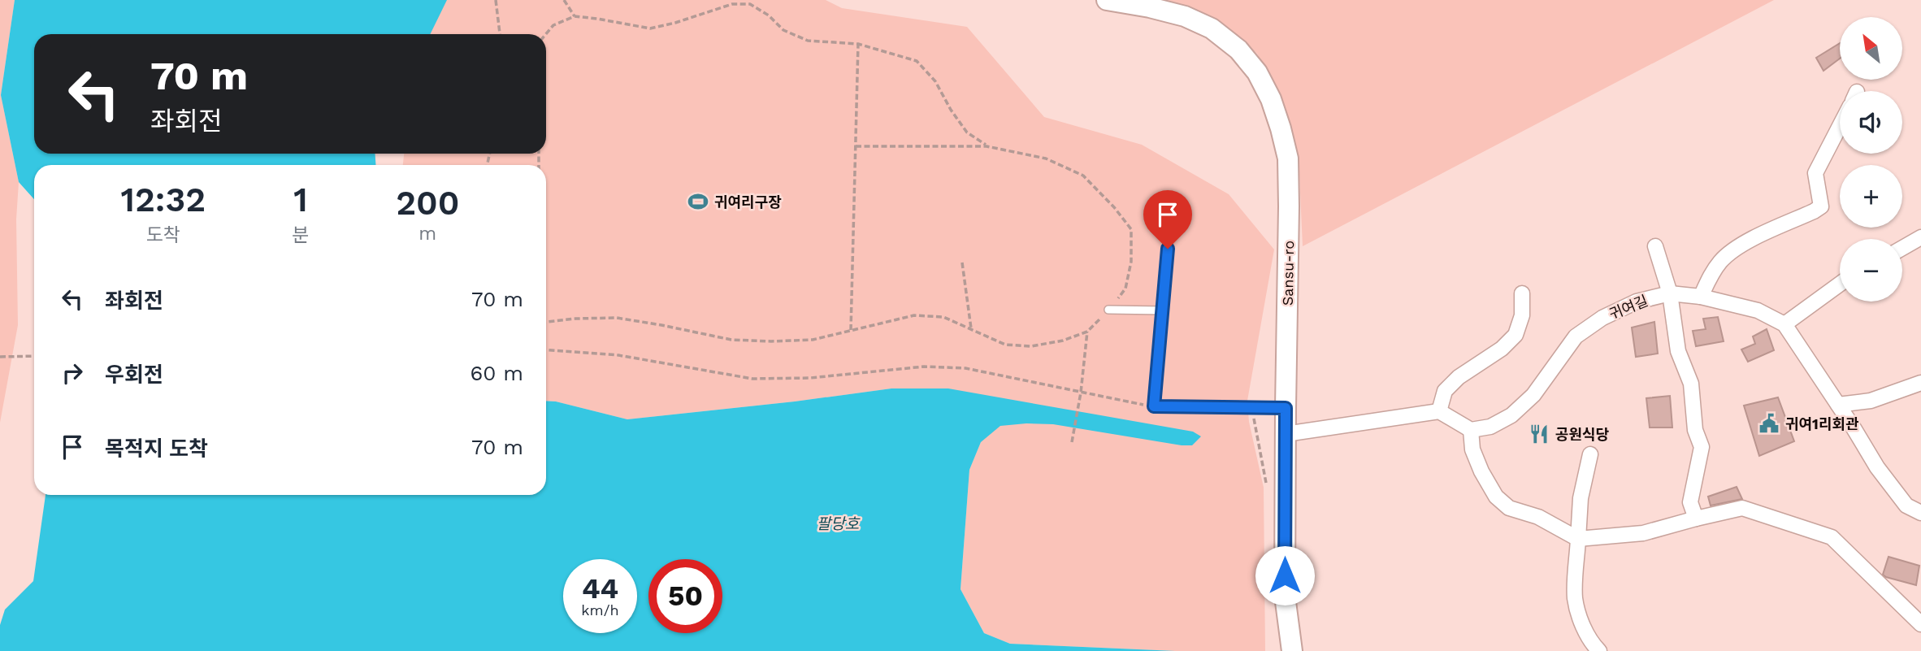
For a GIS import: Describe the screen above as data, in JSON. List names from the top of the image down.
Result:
{
  "streets": {
    "main road": ["Sansu-ro"],
    "street": ["귀여길"]
  },
  "water": ["팔당호"],
  "places": {
    "sports": ["귀여리구장"],
    "public building": ["귀여1리회관"],
    "restaurant": ["공원식당"]
  },
  "north": "top left",
  "page": {
    "map_buttons": ["+", "−"],
    "turn": ["70 m", "좌회전"],
    "eta": [
      "12:32",
      "도착",
      "1",
      "분",
      "200",
      "m"
    ],
    "list": [
      {
        "name": "좌회전",
        "value": "70 m"
      },
      {
        "name": "우회전",
        "value": "60 m"
      },
      {
        "name": "목적지 도착",
        "value": "70 m"
      }
    ],
    "speed": "44 km/h",
    "limit": "50"
  }
}
